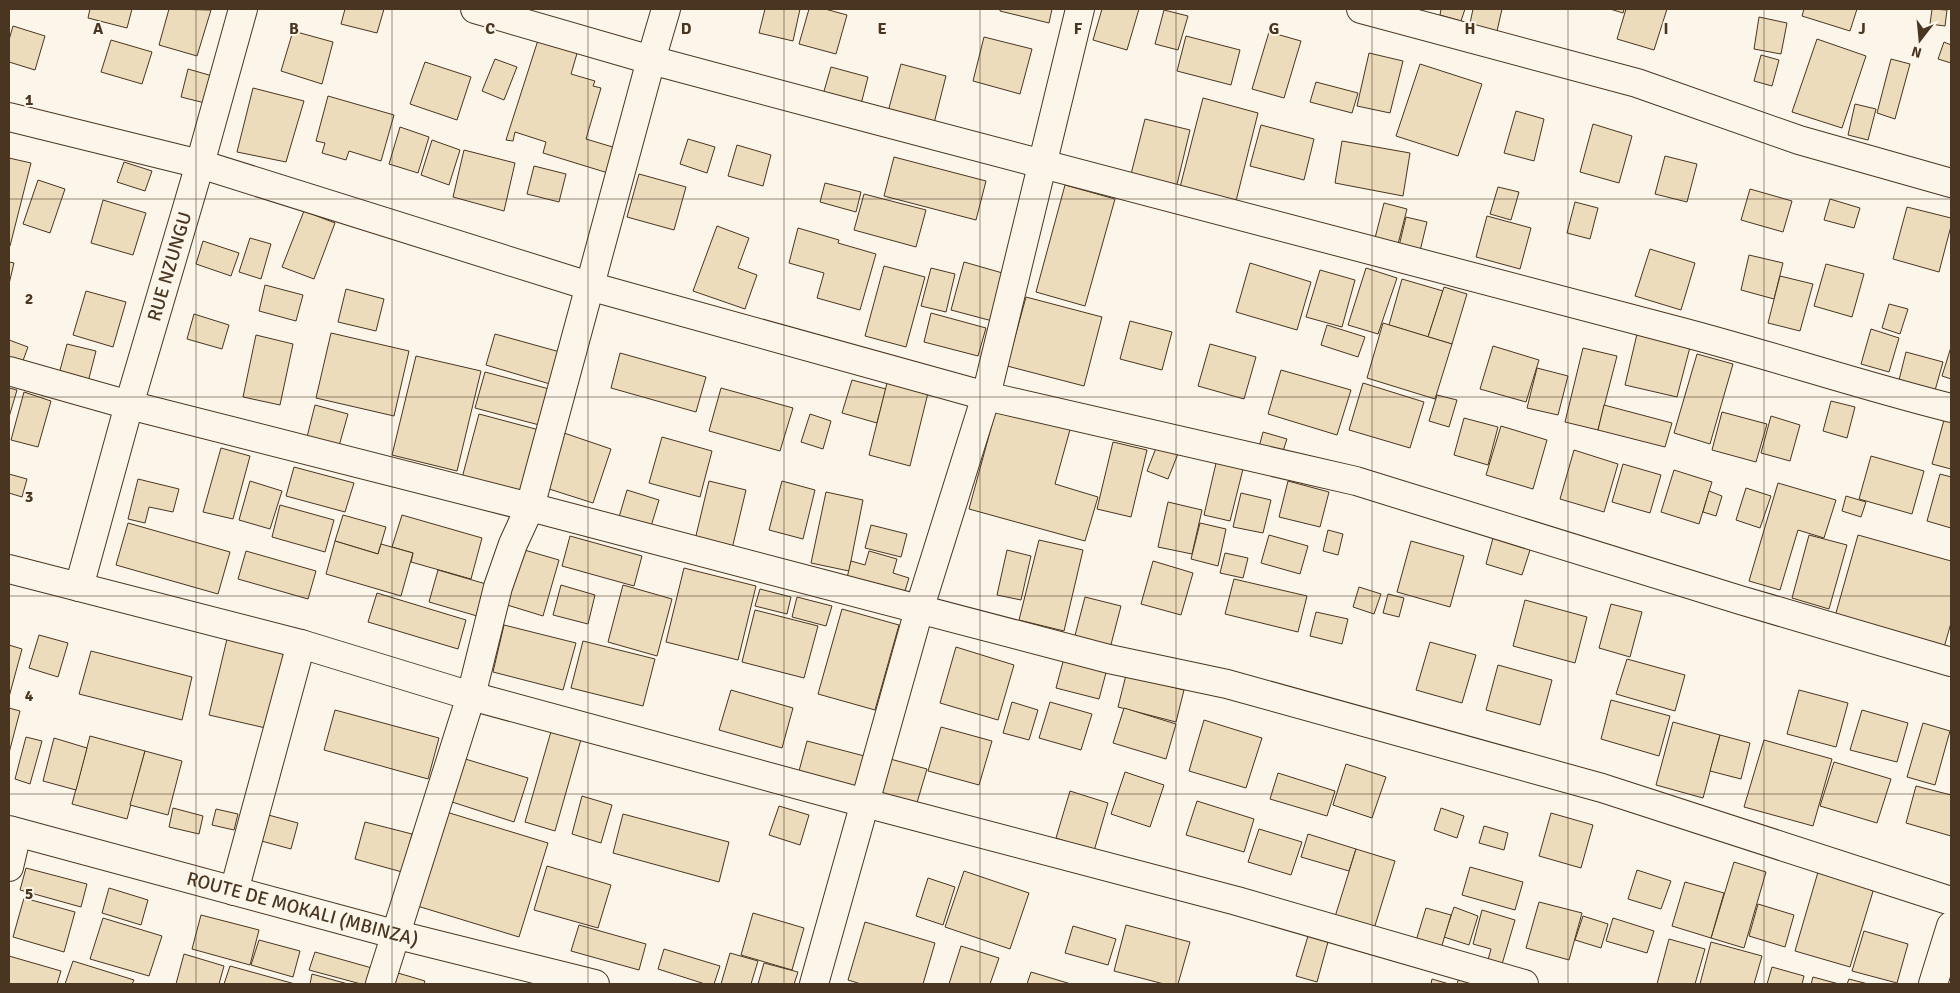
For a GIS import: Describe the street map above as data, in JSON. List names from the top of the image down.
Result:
{
  "streets": {
    "street": ["RUE NZUNGU", "ROUTE DE MOKALI (MBINZA)"]
  },
  "north": "bottom",
  "grid": {
    "columns": [
      "A",
      "B",
      "C",
      "D",
      "E",
      "F",
      "G",
      "H",
      "I",
      "J"
    ],
    "rows": [
      "1",
      "2",
      "3",
      "4",
      "5"
    ]
  }
}
